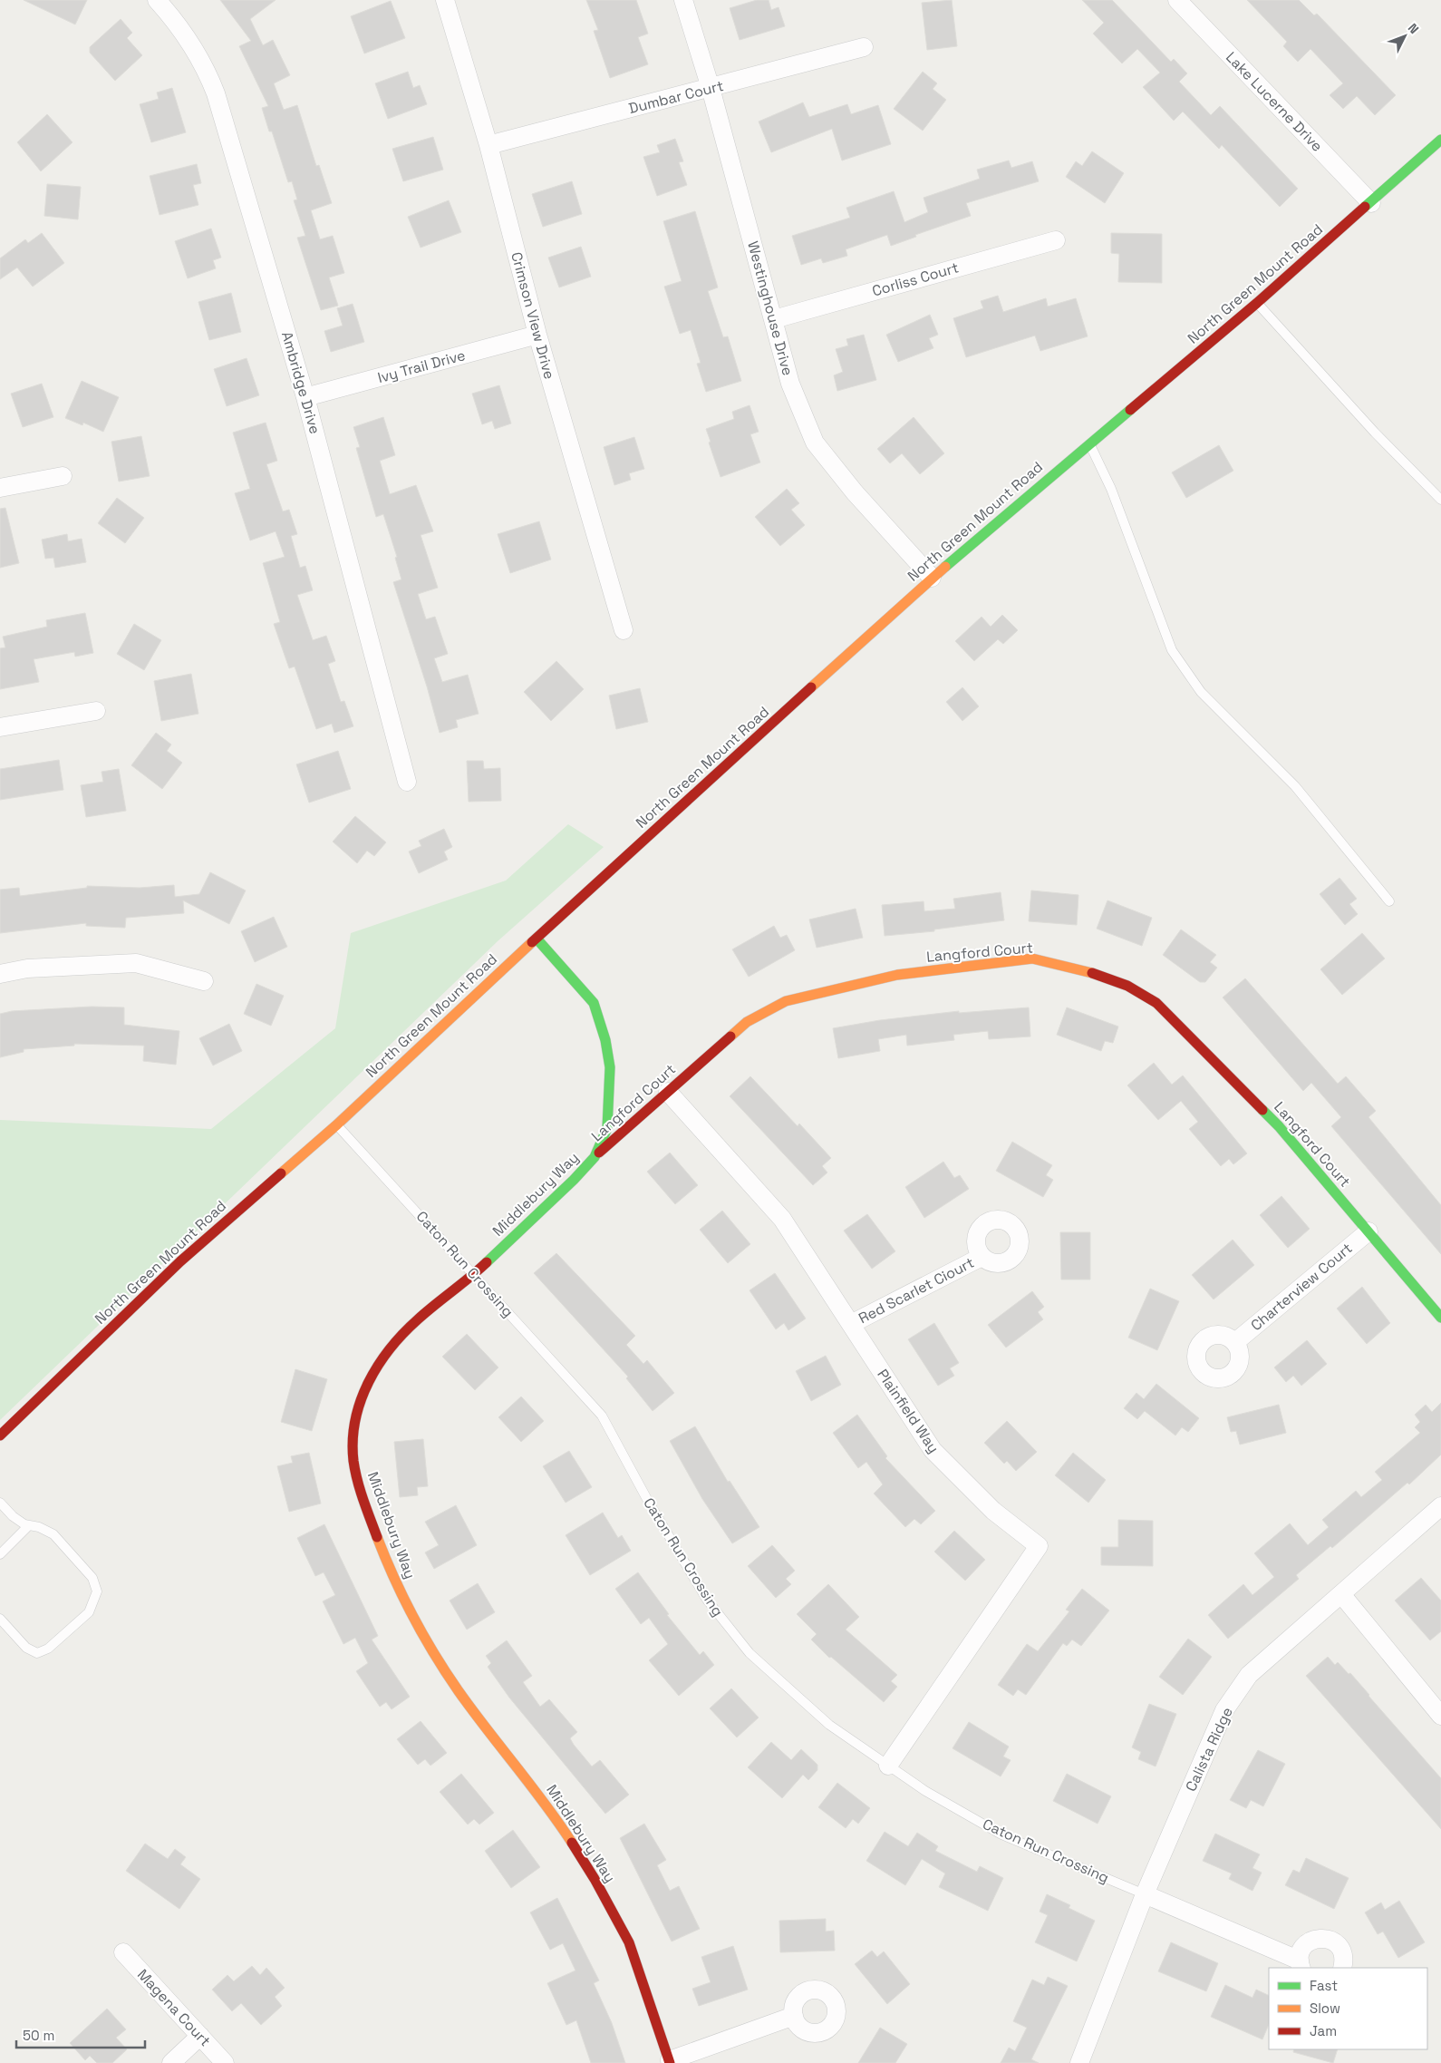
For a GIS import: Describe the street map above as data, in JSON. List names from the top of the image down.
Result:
{
  "streets": {
    "street": [
      "Dumbar Court",
      "Lake Lucerne Drive",
      "Corliss Court",
      "North Green Mount Road",
      "Westinghouse Drive",
      "Crimson View Drive",
      "Ivy Trail Drive",
      "Ambridge Drive",
      "Langford Court",
      "Middlebury Way",
      "Charterview Court",
      "Red Scarlet Ciourt",
      "Plainfield Way",
      "Calista Ridge",
      "Magena Court"
    ],
    "lane": ["Caton Run Crossing"]
  },
  "crossings": [
    ["Dumbar Court", "Westinghouse Drive"],
    ["Dumbar Court", "Crimson View Drive"],
    ["Lake Lucerne Drive", "North Green Mount Road"],
    ["Corliss Court", "Westinghouse Drive"],
    ["North Green Mount Road", "Westinghouse Drive"],
    ["North Green Mount Road", "Middlebury Way"],
    ["North Green Mount Road", "Caton Run Crossing"],
    ["Crimson View Drive", "Ivy Trail Drive"],
    ["Ivy Trail Drive", "Ambridge Drive"],
    ["Langford Court", "Middlebury Way"],
    ["Langford Court", "Charterview Court"],
    ["Langford Court", "Plainfield Way"],
    ["Middlebury Way", "Caton Run Crossing"],
    ["Caton Run Crossing", "Plainfield Way"],
    ["Caton Run Crossing", "Calista Ridge"],
    ["Red Scarlet Ciourt", "Plainfield Way"]
  ],
  "legend": ["Fast", "Slow", "Jam"],
  "scale_bar": "50 m",
  "north": "top right"
}
